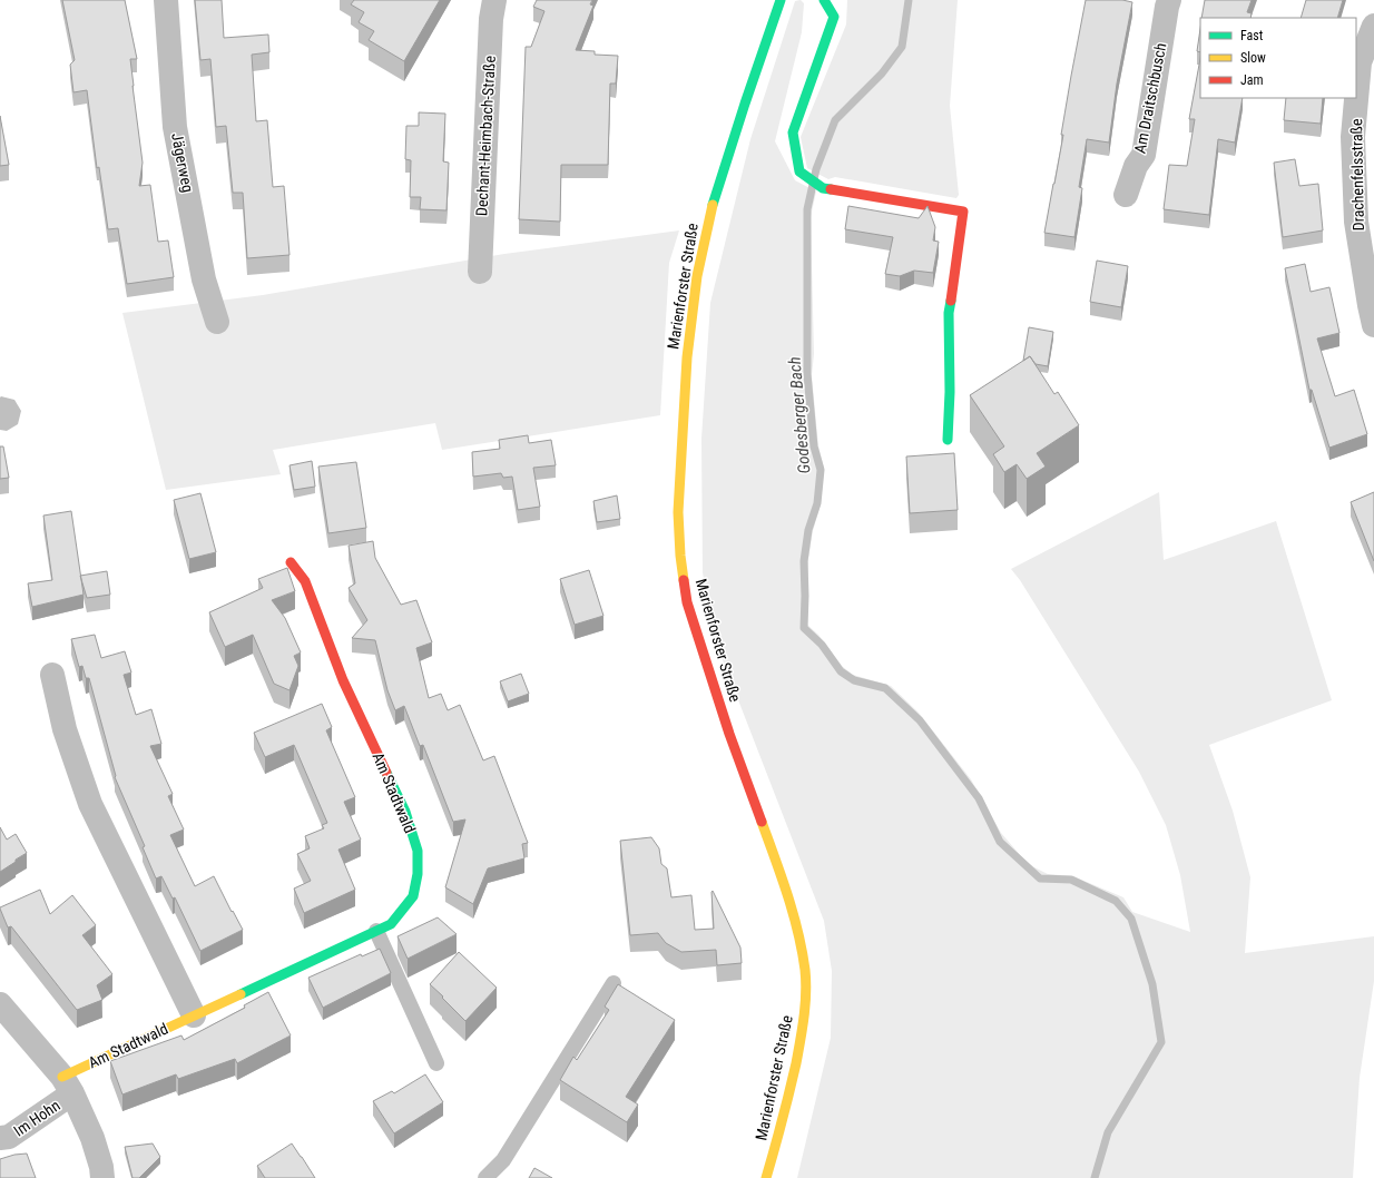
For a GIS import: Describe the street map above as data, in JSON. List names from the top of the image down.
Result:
{
  "streets": {
    "street": [
      "Am Draitschbusch",
      "Dechant-Heimbach-Straße",
      "Jägerweg",
      "Drachenfelsstraße",
      "Marienforster Straße",
      "Am Stadtwald",
      "Im Hohn"
    ]
  },
  "crossings": [
    ["Am Stadtwald", "Im Hohn"]
  ],
  "water": ["Godesberger Bach"],
  "legend": ["Fast", "Slow", "Jam"]
}
